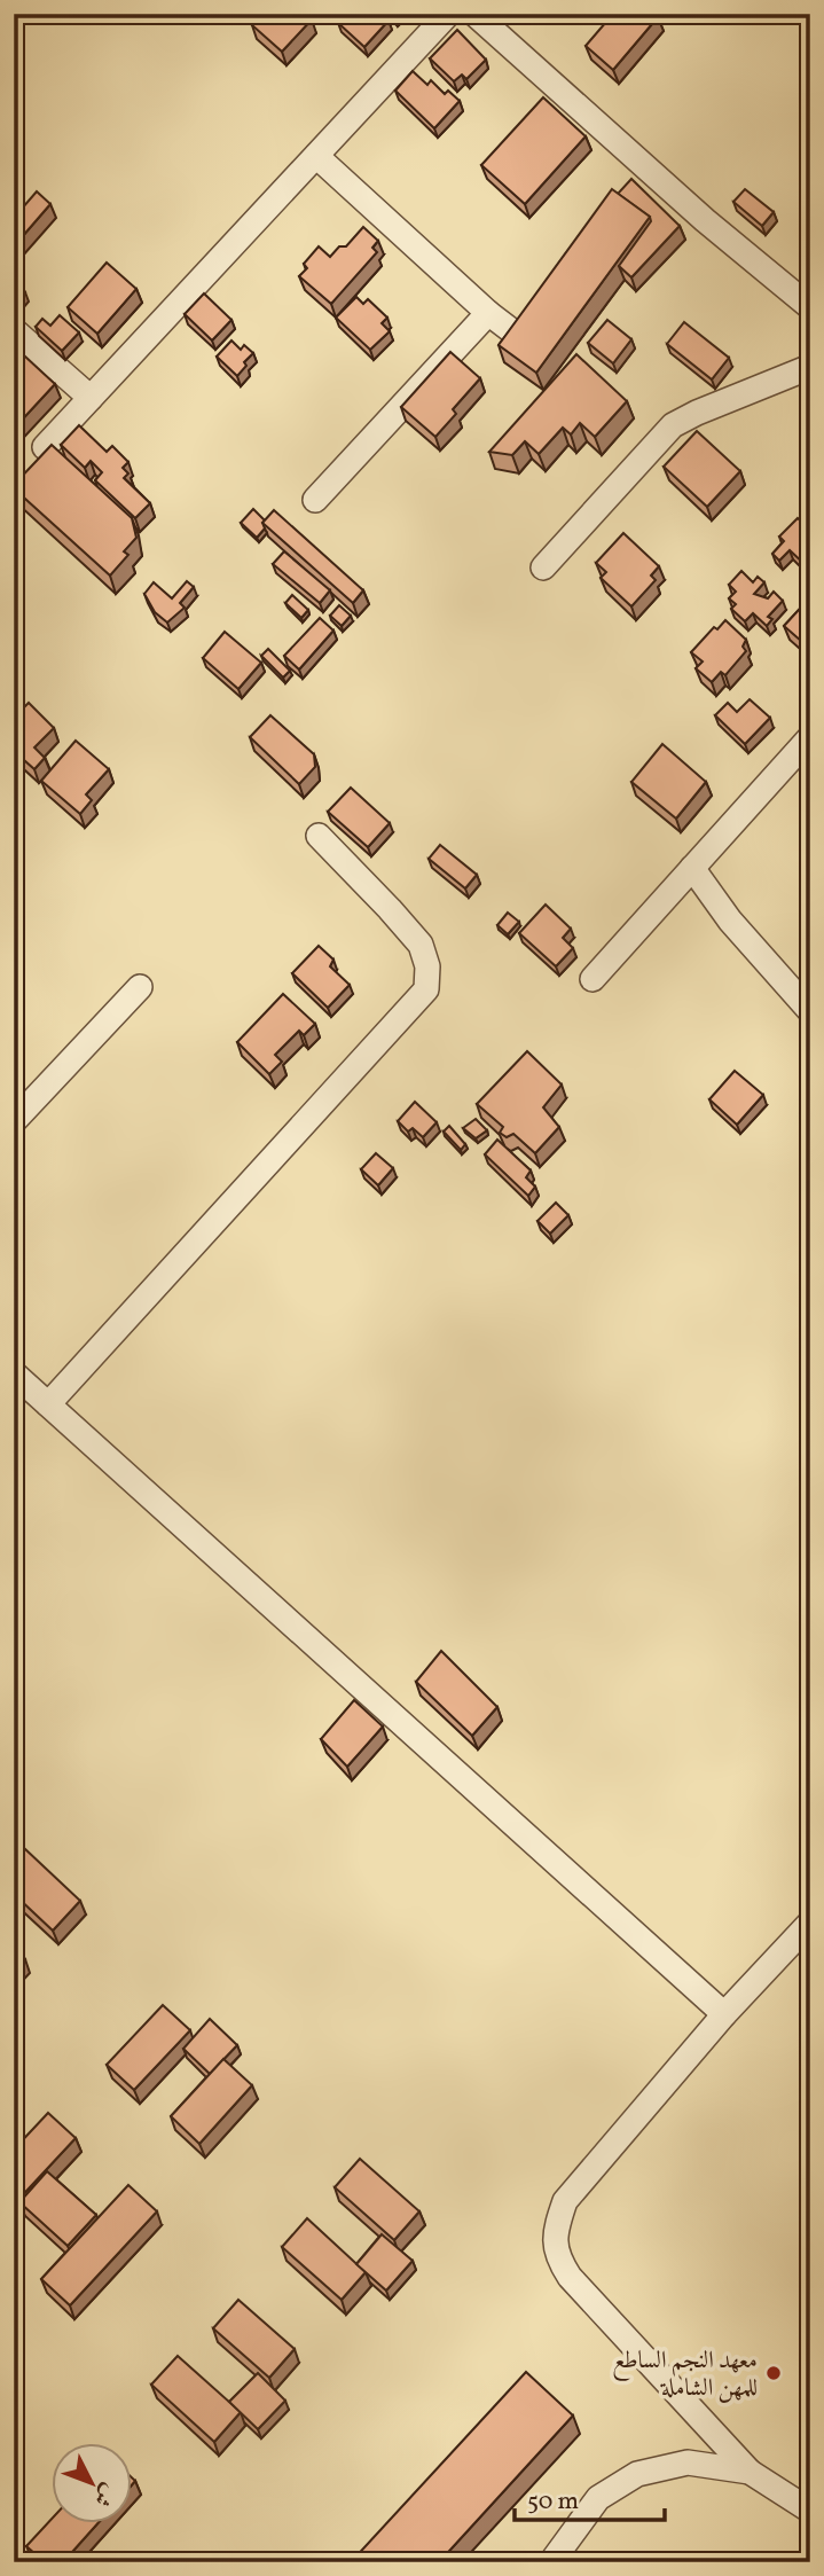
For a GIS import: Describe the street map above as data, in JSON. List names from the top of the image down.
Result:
{
  "places": ["معهد النجم الساطع للمهن الشاملة"],
  "scale_bar": "50 m",
  "north": "bottom right"
}
